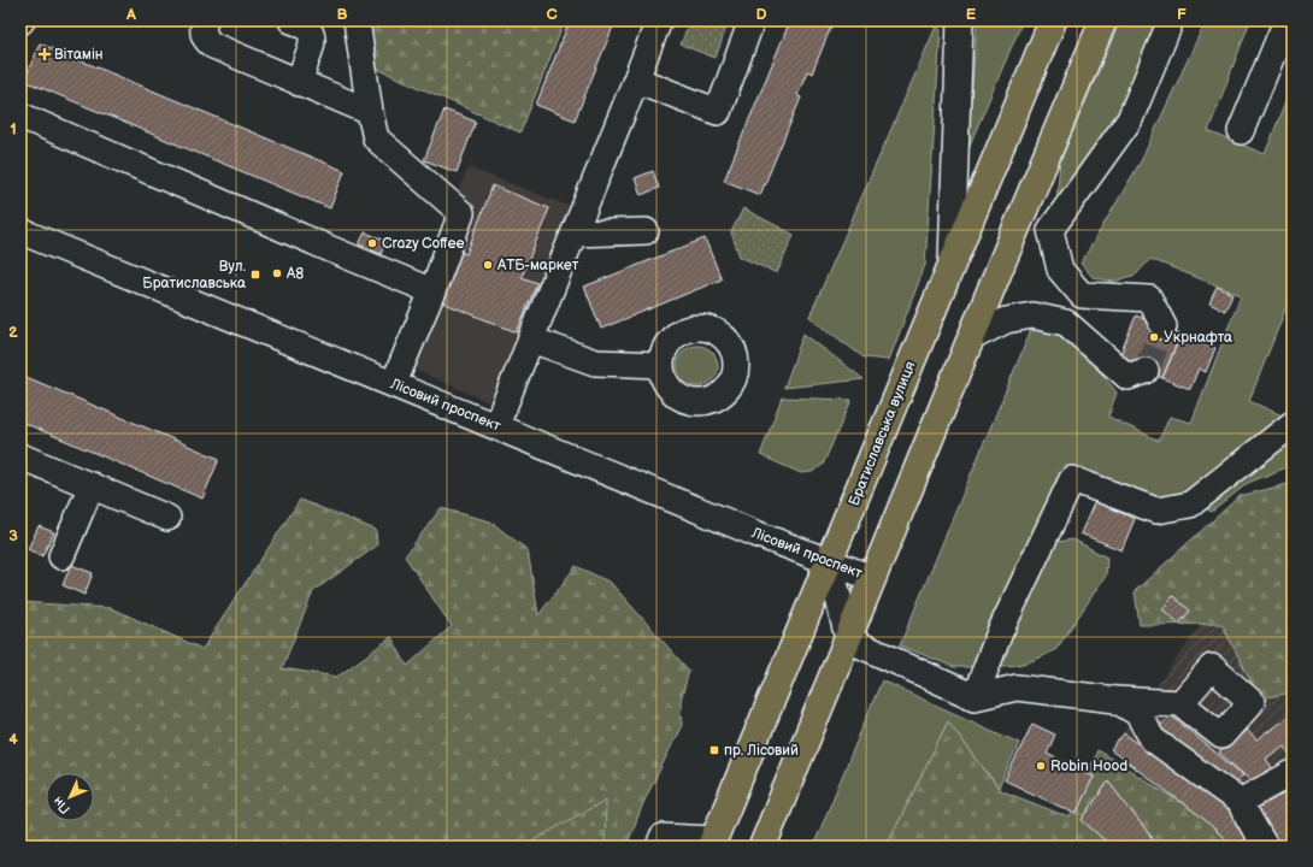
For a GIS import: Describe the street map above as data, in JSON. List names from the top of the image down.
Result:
{
  "streets": {
    "main road": ["Братиславська вулиця"],
    "street": ["Лісовий проспект"]
  },
  "crossings": [
    ["Лісовий проспект", "Братиславська вулиця"]
  ],
  "places": {
    "health": ["Вітамін"],
    "other": [
      "Crazy Coffee",
      "АТБ-маркет",
      "А8",
      "Укрнафта",
      "Robin Hood"
    ],
    "transit": ["Вул. Братиславська", "пр. Лісовий"]
  },
  "north": "bottom left",
  "grid": {
    "columns": [
      "A",
      "B",
      "C",
      "D",
      "E",
      "F"
    ],
    "rows": [
      "1",
      "2",
      "3",
      "4"
    ]
  }
}
